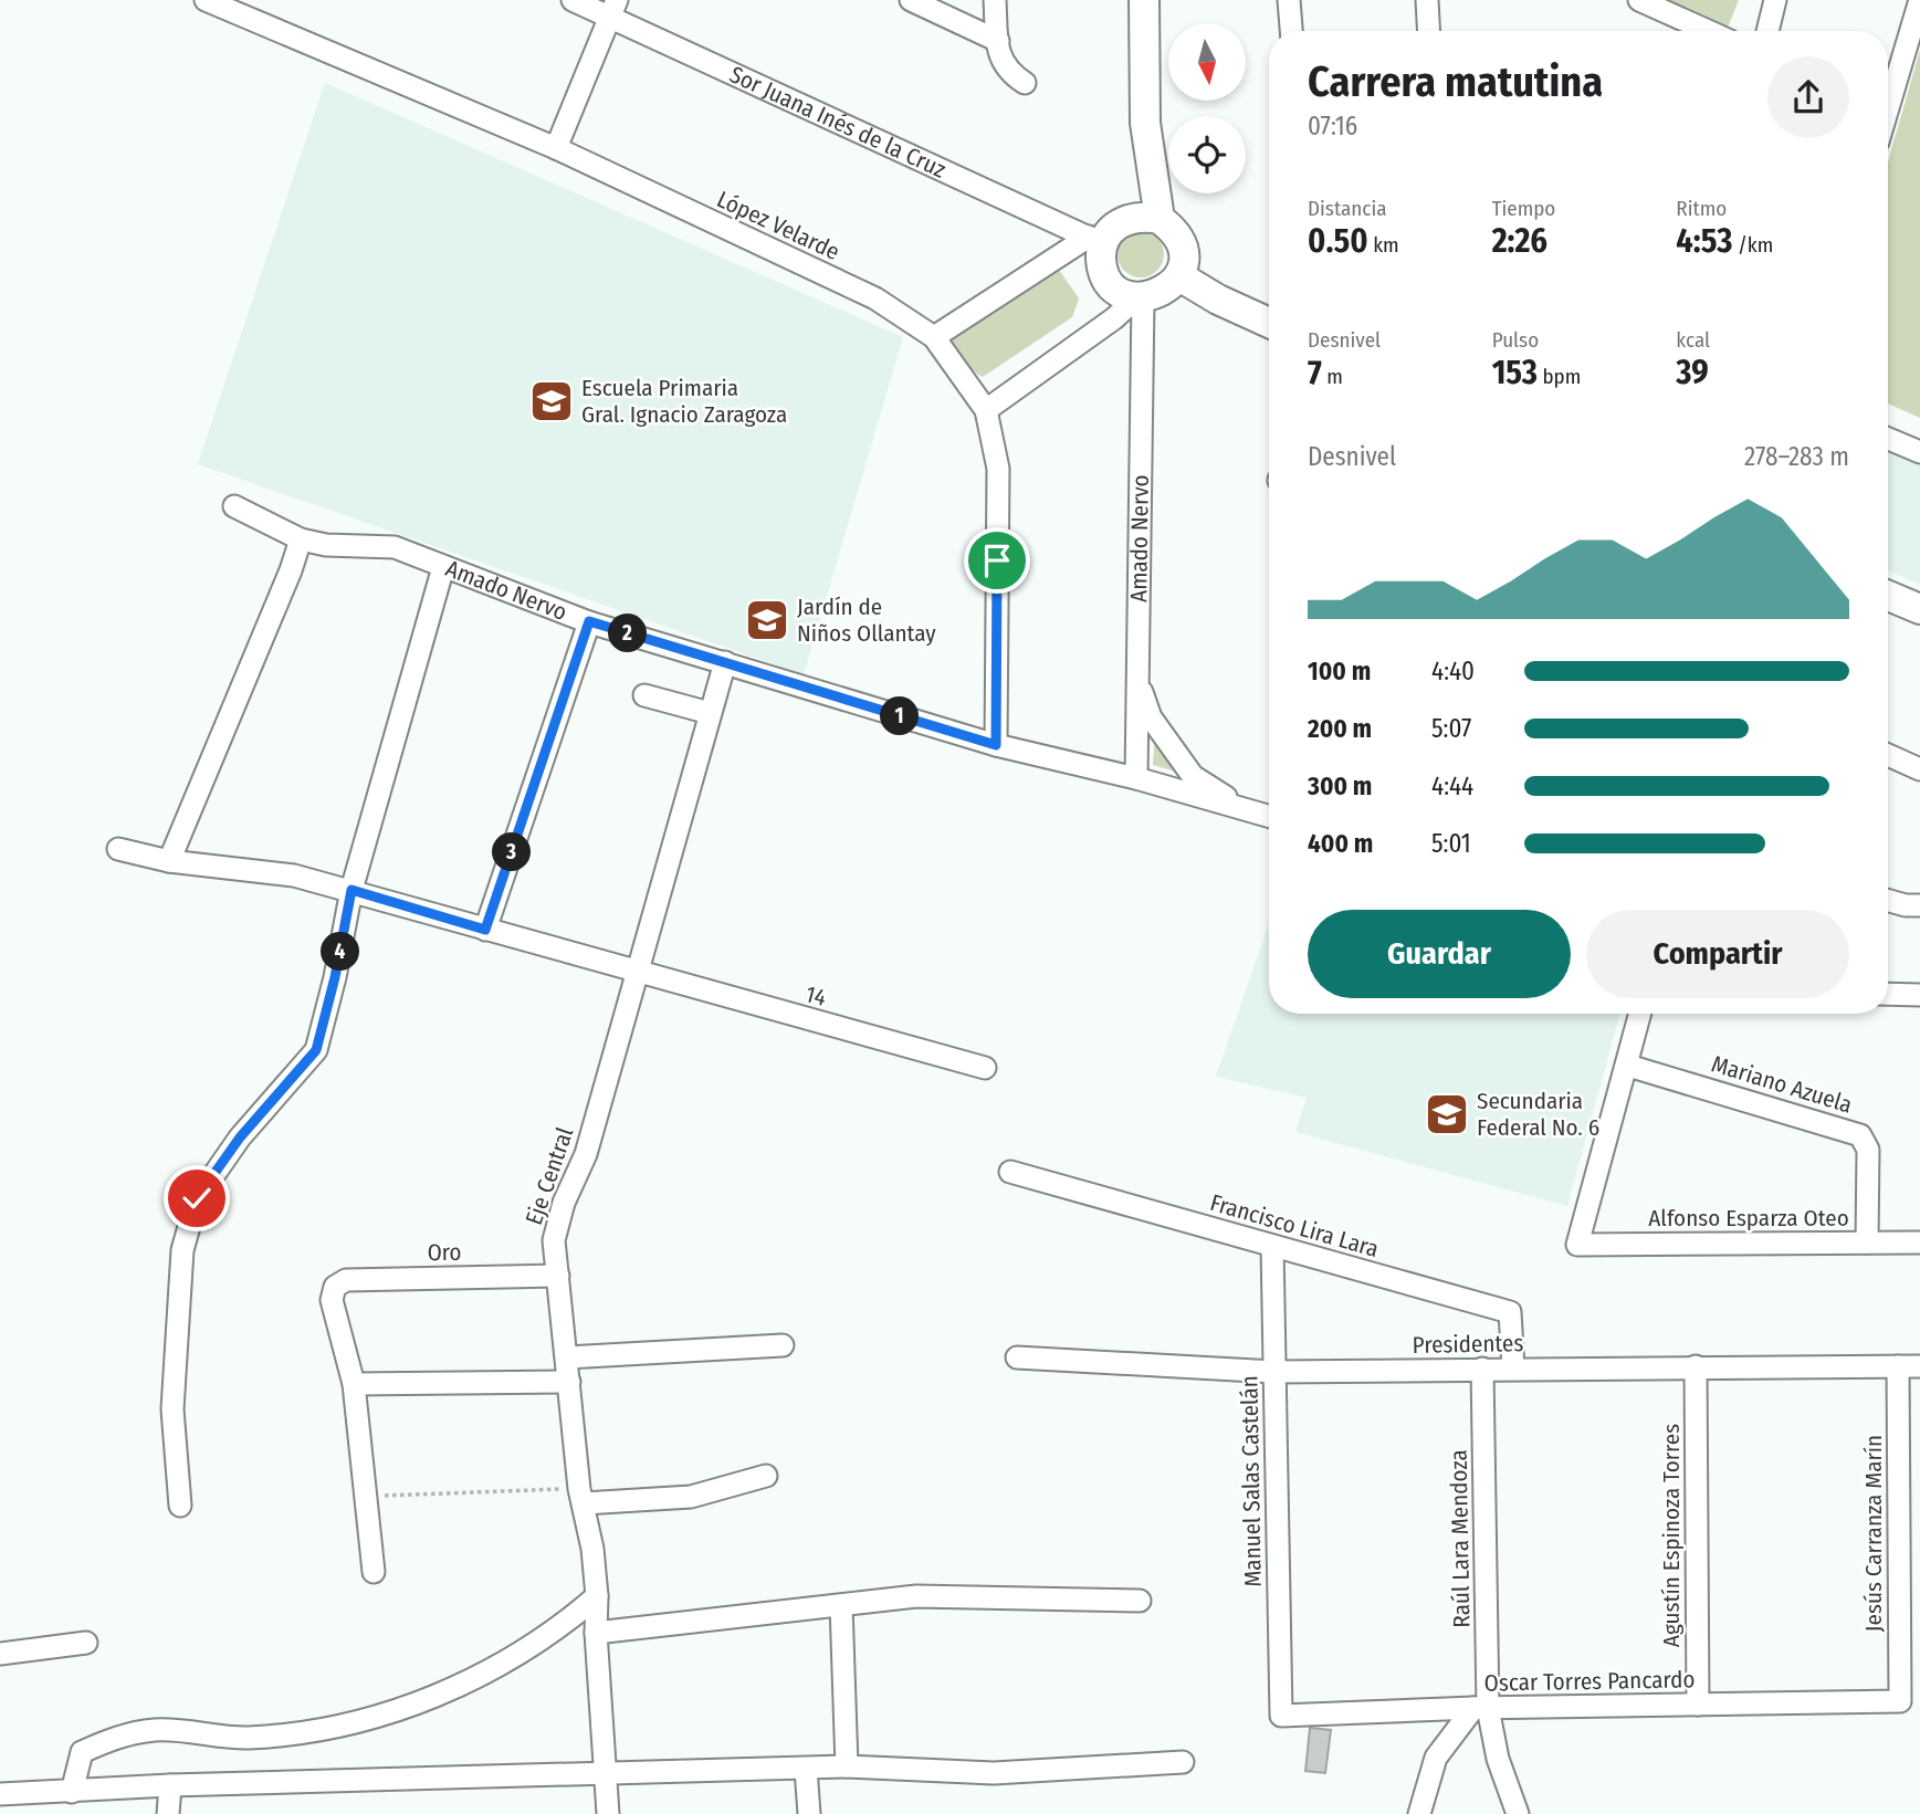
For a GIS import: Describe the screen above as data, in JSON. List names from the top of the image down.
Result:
{
  "streets": {
    "street": [
      "Sor Juana Inés de la Cruz",
      "López Velarde",
      "Amado Nervo",
      "14",
      "Mariano Azuela",
      "Eje Central",
      "Alfonso Esparza Oteo",
      "Francisco Lira Lara",
      "Oro",
      "Presidentes",
      "Manuel Salas Castelán",
      "Jesús Carranza Marín",
      "Agustín Espinoza Torres",
      "Raúl Lara Mendoza",
      "Oscar Torres Pancardo"
    ]
  },
  "crossings": [
    ["Sor Juana Inés de la Cruz", "Amado Nervo"],
    ["López Velarde", "Amado Nervo"],
    ["Amado Nervo", "Eje Central"],
    ["14", "Eje Central"],
    ["Mariano Azuela", "Alfonso Esparza Oteo"],
    ["Eje Central", "Oro"],
    ["Francisco Lira Lara", "Presidentes"],
    ["Francisco Lira Lara", "Manuel Salas Castelán"],
    ["Presidentes", "Manuel Salas Castelán"],
    ["Presidentes", "Jesús Carranza Marín"],
    ["Presidentes", "Agustín Espinoza Torres"],
    ["Presidentes", "Raúl Lara Mendoza"],
    ["Manuel Salas Castelán", "Oscar Torres Pancardo"],
    ["Jesús Carranza Marín", "Oscar Torres Pancardo"],
    ["Agustín Espinoza Torres", "Oscar Torres Pancardo"],
    ["Raúl Lara Mendoza", "Oscar Torres Pancardo"]
  ],
  "places": {
    "school or university": ["Escuela Primaria Gral. Ignacio Zaragoza", "Jardín de Niños Ollantay", "Secundaria Federal No. 6"]
  },
  "north": "bottom",
  "page": {
    "heading": ["Carrera matutina", "07:16"],
    "stats": [
      ["Distancia", "0.50 km"],
      ["Tiempo", "2:26"],
      ["Ritmo", "4:53 /km"],
      ["Desnivel", "7 m"],
      ["Pulso", "153 bpm"],
      ["kcal", "39"]
    ],
    "chart": ["Desnivel", "278–283 m"],
    "pins": [
      "2",
      "1",
      "3",
      "4"
    ],
    "list": [
      {
        "name": "100 m",
        "note": "4:40"
      },
      {
        "name": "200 m",
        "note": "5:07"
      },
      {
        "name": "300 m",
        "note": "4:44"
      },
      {
        "name": "400 m",
        "note": "5:01"
      }
    ],
    "buttons": ["Guardar", "Compartir"]
  }
}
